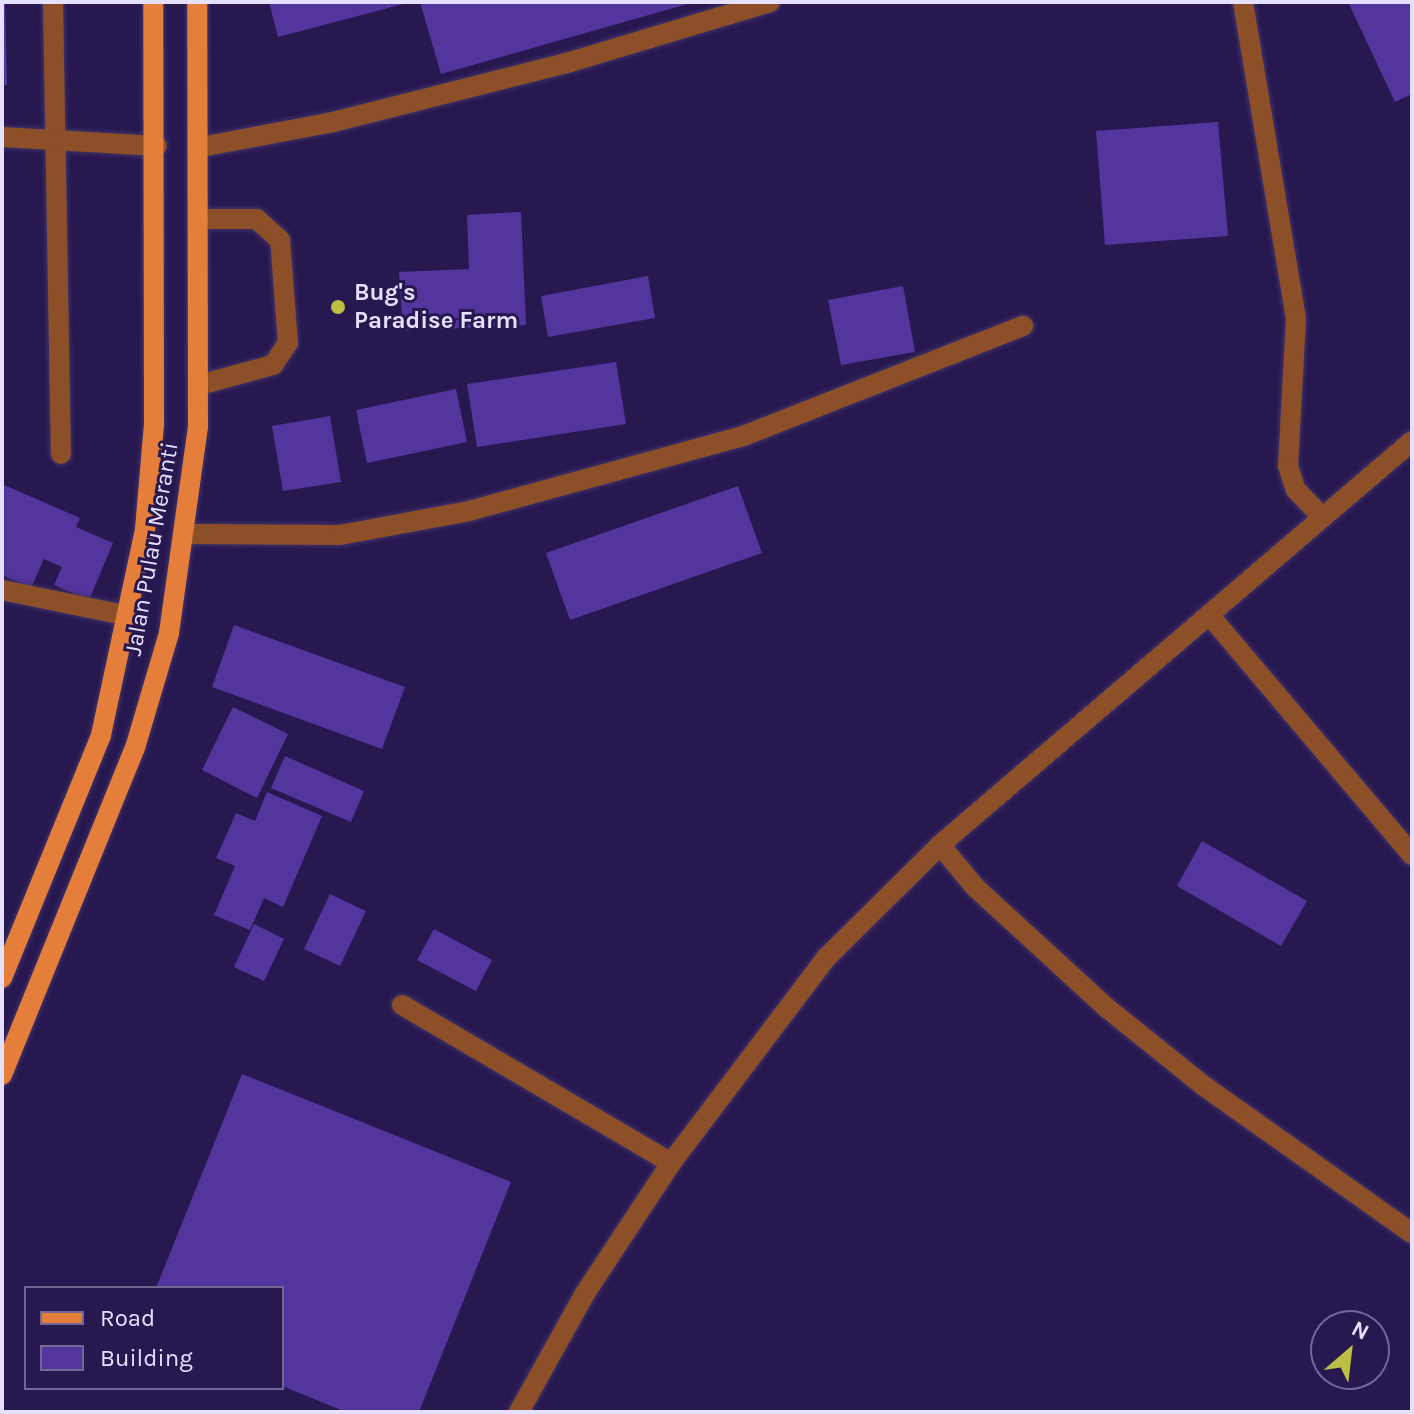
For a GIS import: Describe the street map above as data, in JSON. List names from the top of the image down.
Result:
{
  "streets": {
    "main road": ["Jalan Pulau Meranti"]
  },
  "places": ["Bug's Paradise Farm"],
  "legend": ["Road", "Building"],
  "north": "top right"
}
